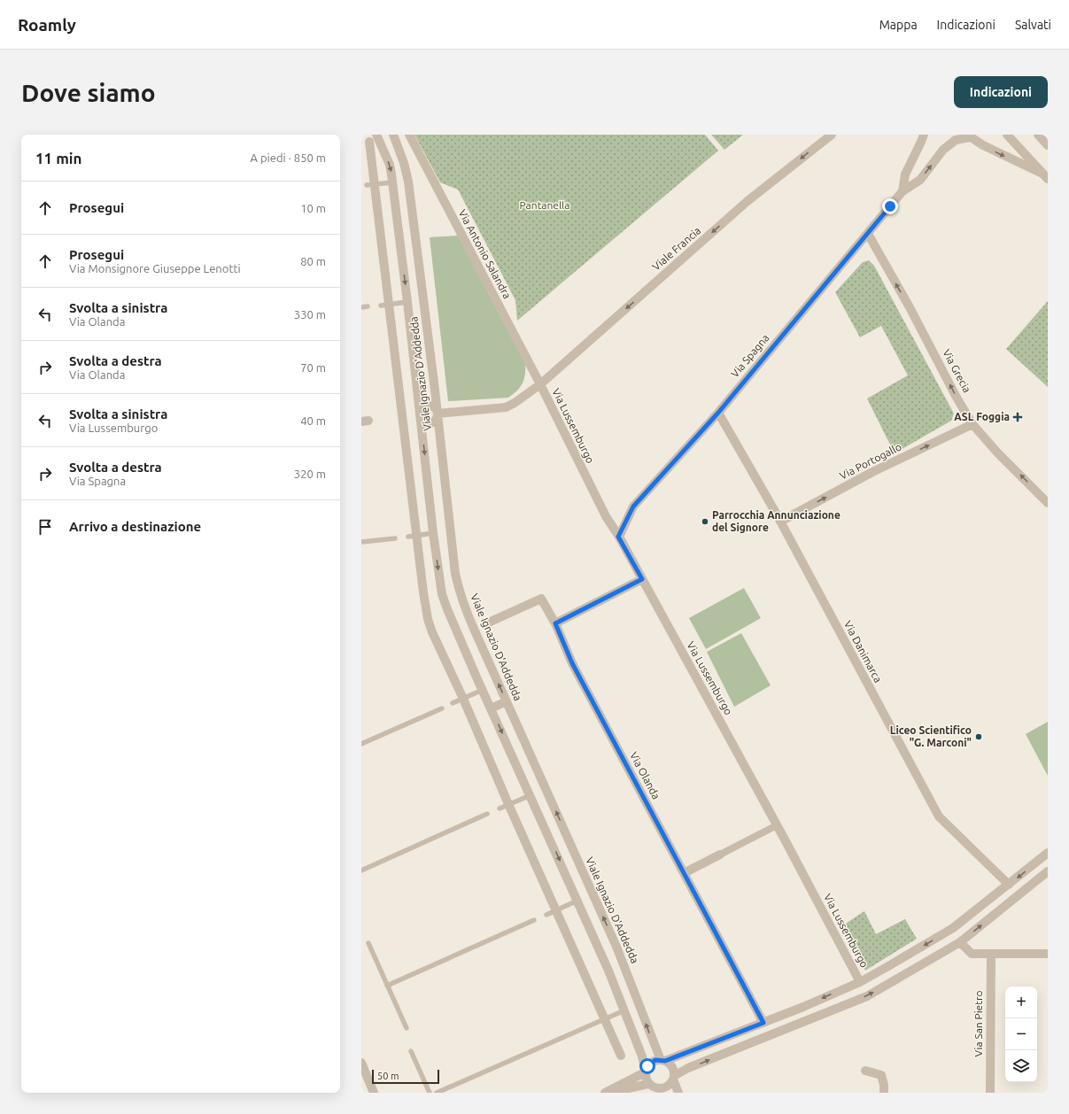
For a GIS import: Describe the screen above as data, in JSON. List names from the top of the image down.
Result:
{
  "streets": {
    "street": [
      "Viale Francia",
      "Via Antonio Salandra",
      "Via Spagna",
      "Via Grecia",
      "Viale Ignazio D'Addedda",
      "Via Lussemburgo",
      "Via Portogallo",
      "Via Danimarca",
      "Via Olanda",
      "Via San Pietro"
    ]
  },
  "crossings": [
    ["Viale Francia", "Via Antonio Salandra"],
    ["Viale Francia", "Viale Ignazio D'Addedda"],
    ["Viale Francia", "Via Lussemburgo"],
    ["Via Antonio Salandra", "Via Lussemburgo"],
    ["Via Spagna", "Via Grecia"],
    ["Via Spagna", "Via Lussemburgo"],
    ["Via Spagna", "Via Danimarca"],
    ["Via Grecia", "Via Portogallo"],
    ["Via Portogallo", "Via Danimarca"]
  ],
  "one_way": ["Viale Francia", "Via Grecia", "Via Portogallo"],
  "parks": ["Pantanella"],
  "places": {
    "health": ["ASL Foggia"],
    "other": ["Parrocchia Annunciazione del Signore", "Liceo Scientifico \"G. Marconi\""]
  },
  "scale_bar": "50 m",
  "page": {
    "header": "Roamly",
    "nav": ["Mappa", "Indicazioni", "Salvati"],
    "buttons": "Indicazioni",
    "title": "Dove siamo",
    "heading": ["11 min", "A piedi · 850 m"],
    "list": [
      ["Prosegui", "10 m"],
      ["Prosegui", "Via Monsignore Giuseppe Lenotti", "80 m"],
      ["Svolta a sinistra", "Via Olanda", "330 m"],
      ["Svolta a destra", "Via Olanda", "70 m"],
      ["Svolta a sinistra", "Via Lussemburgo", "40 m"],
      ["Svolta a destra", "Via Spagna", "320 m"],
      "Arrivo a destinazione"
    ],
    "map_buttons": ["+", "−"],
    "scale": "50 m"
  }
}
